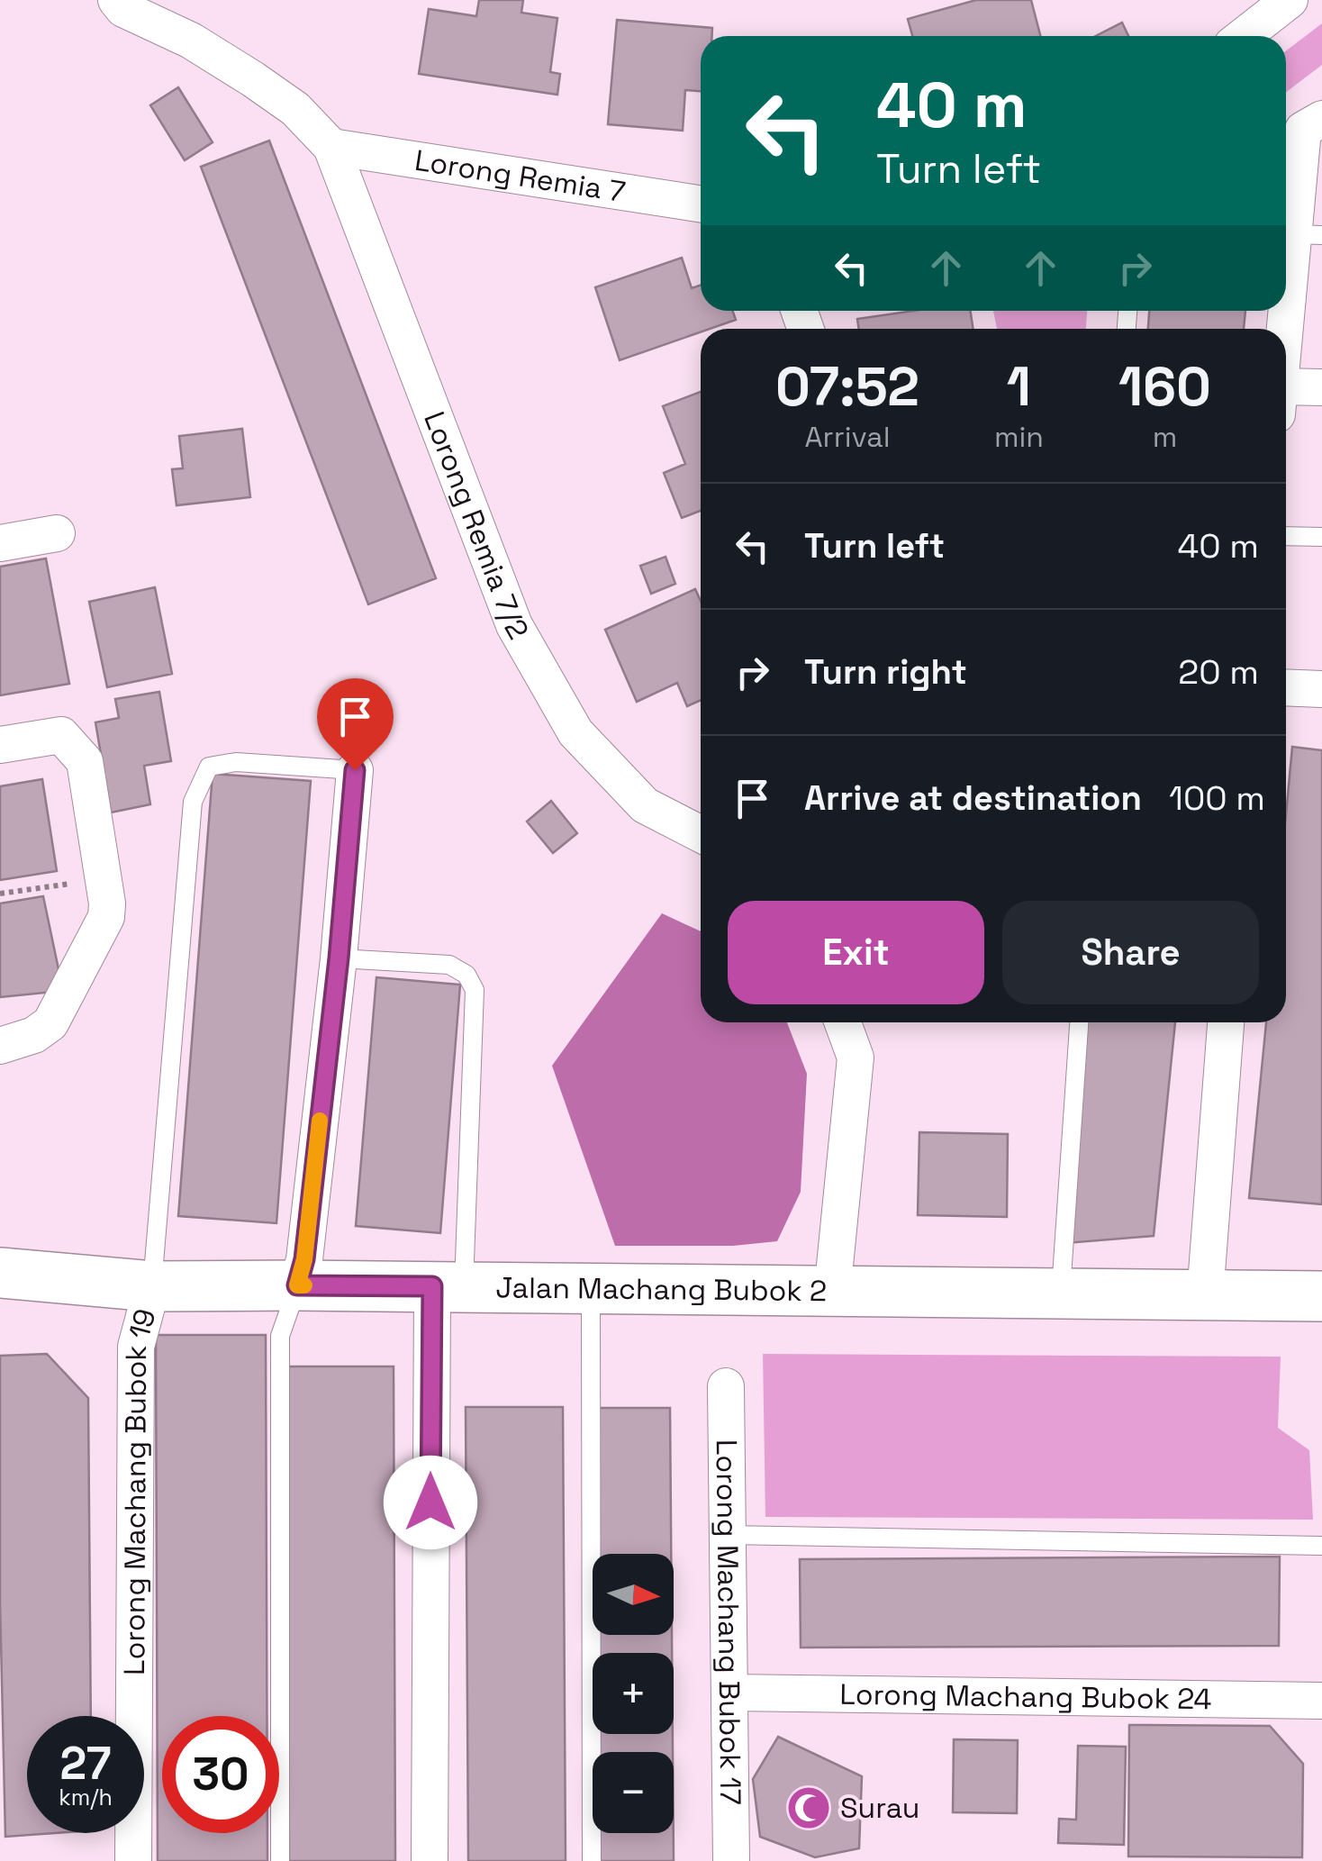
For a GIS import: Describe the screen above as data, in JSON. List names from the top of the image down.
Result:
{
  "streets": {
    "street": [
      "Lorong Remia 7",
      "Lorong Remia 7/2",
      "Jalan Machang Bubok 2",
      "Lorong Machang Bubok 19",
      "Lorong Machang Bubok 17",
      "Lorong Machang Bubok 24"
    ]
  },
  "crossings": [
    ["Lorong Remia 7", "Lorong Remia 7/2"],
    ["Jalan Machang Bubok 2", "Lorong Machang Bubok 19"],
    ["Lorong Machang Bubok 17", "Lorong Machang Bubok 24"]
  ],
  "places": {
    "mosque": ["Surau"]
  },
  "north": "right",
  "page": {
    "turn": ["40 m", "Turn left"],
    "eta": [
      "07:52",
      "Arrival",
      "1",
      "min",
      "160",
      "m"
    ],
    "list": [
      {
        "name": "Turn left",
        "value": "40 m"
      },
      {
        "name": "Turn right",
        "value": "20 m"
      },
      {
        "name": "Arrive at destination",
        "value": "100 m"
      }
    ],
    "buttons": ["Exit", "Share"],
    "map_buttons": ["+", "−"],
    "speed": "27 km/h",
    "limit": "30"
  }
}
